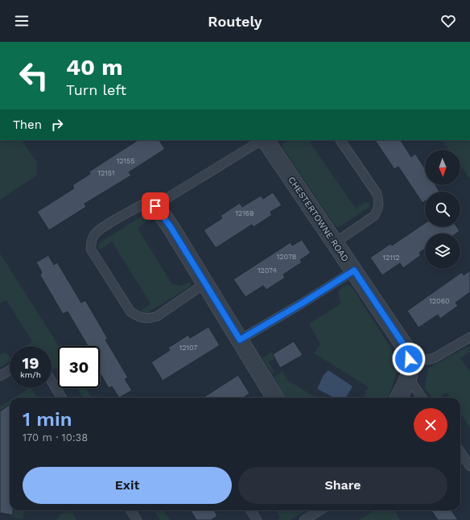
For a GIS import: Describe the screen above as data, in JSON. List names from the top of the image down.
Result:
{
  "streets": {
    "street": ["CHESTERTOWNE ROAD"]
  },
  "house_numbers": [
    "12155",
    "12151",
    "12169",
    "12078",
    "12112",
    "12074",
    "12060",
    "12107"
  ],
  "north": "bottom",
  "page": {
    "header": "Routely",
    "turn": ["40 m", "Turn left"],
    "then": "Then",
    "speed": "19 km/h",
    "limit": "30",
    "heading": ["1 min", "170 m · 10:38"],
    "buttons": ["Exit", "Share"]
  }
}
